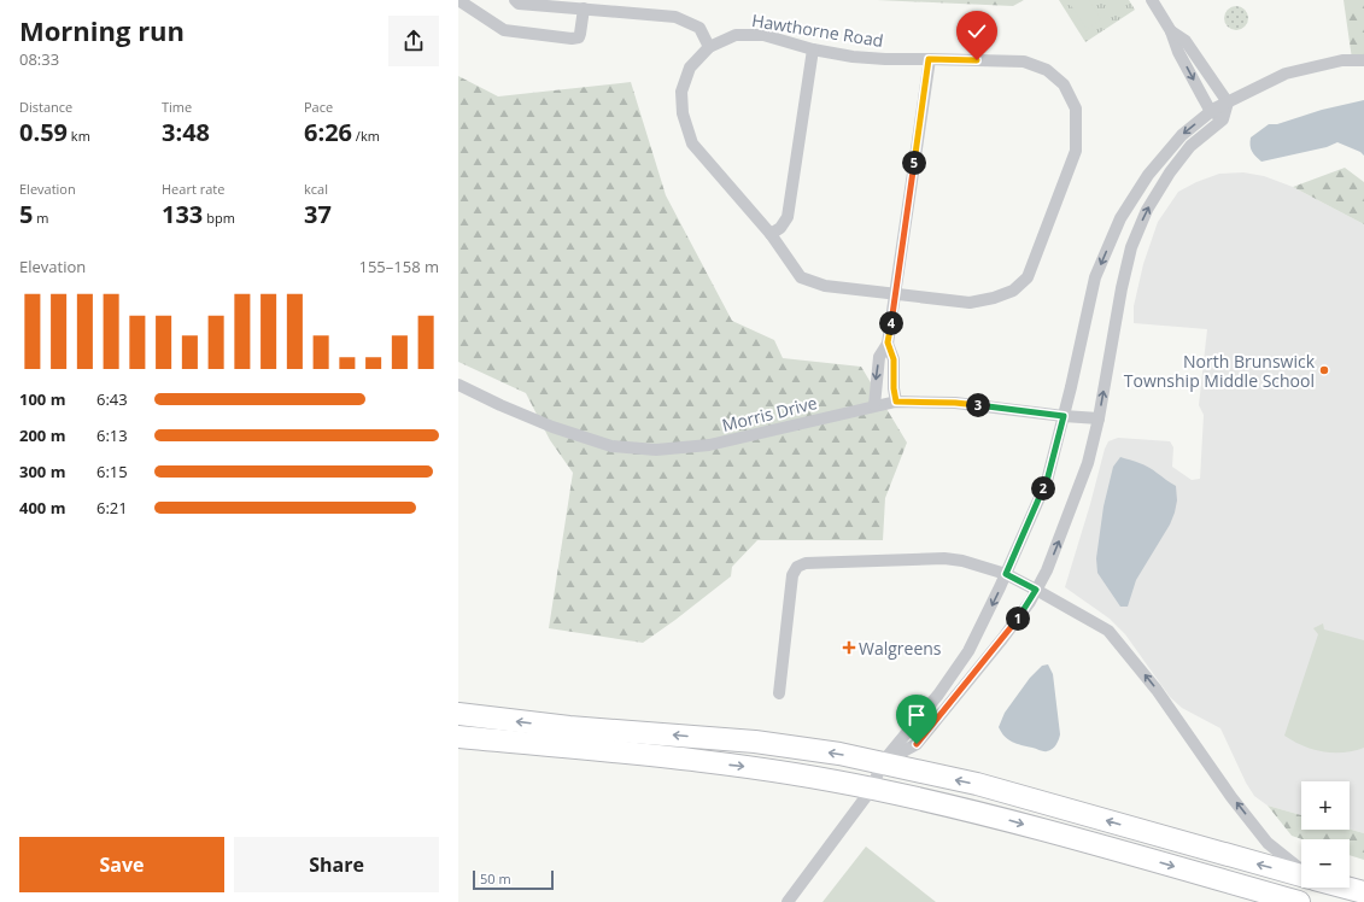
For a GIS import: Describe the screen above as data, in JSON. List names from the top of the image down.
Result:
{
  "streets": {
    "street": ["Hawthorne Road", "Morris Drive"]
  },
  "places": {
    "other": ["North Brunswick Township Middle School"],
    "health": ["Walgreens"]
  },
  "scale_bar": "50 m",
  "page": {
    "heading": ["Morning run", "08:33"],
    "stats": [
      ["Distance", "0.59 km"],
      ["Time", "3:48"],
      ["Pace", "6:26 /km"],
      ["Elevation", "5 m"],
      ["Heart rate", "133 bpm"],
      ["kcal", "37"]
    ],
    "pins": [
      "5",
      "4",
      "3",
      "2",
      "1"
    ],
    "chart": ["Elevation", "155–158 m"],
    "list": [
      {
        "name": "100 m",
        "note": "6:43"
      },
      {
        "name": "200 m",
        "note": "6:13"
      },
      {
        "name": "300 m",
        "note": "6:15"
      },
      {
        "name": "400 m",
        "note": "6:21"
      }
    ],
    "map_buttons": ["+", "−"],
    "buttons": ["Save", "Share"],
    "scale": "50 m"
  }
}
